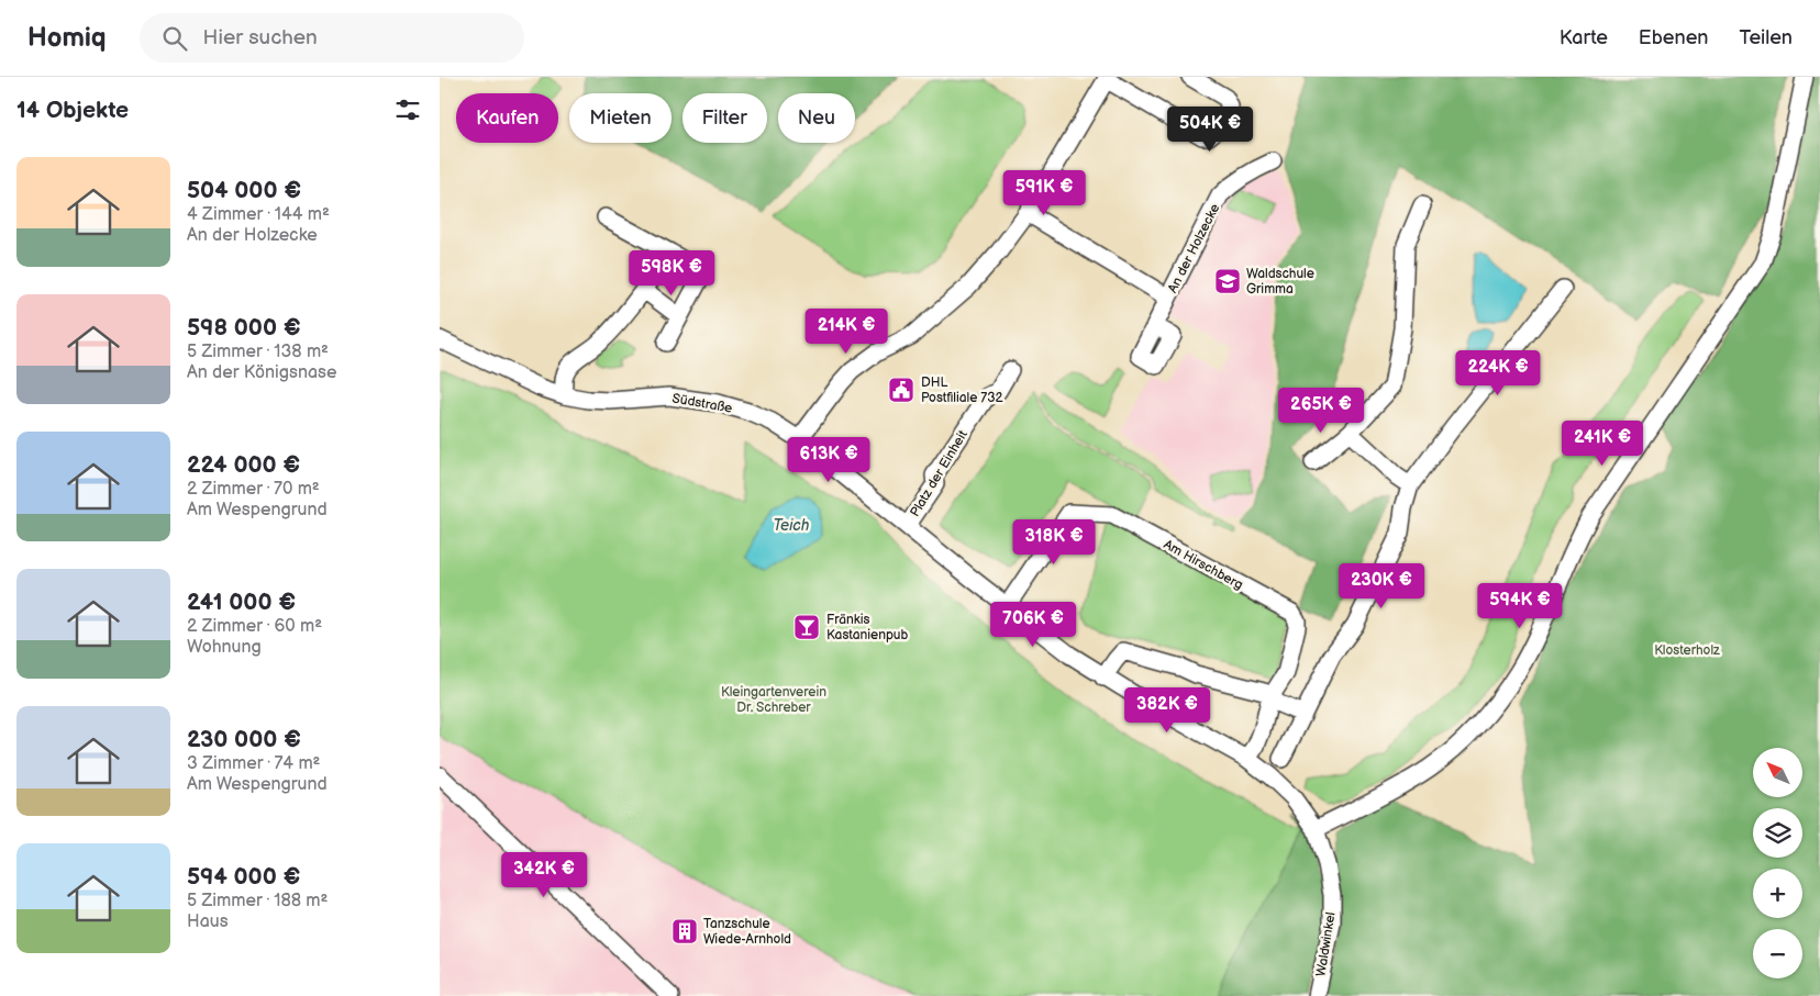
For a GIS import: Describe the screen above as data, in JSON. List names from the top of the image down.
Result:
{
  "streets": {
    "street": [
      "An der Holzecke",
      "Südstraße",
      "Platz der Einheit",
      "Am Hirschberg",
      "Waldwinkel"
    ]
  },
  "crossings": [
    ["Südstraße", "Platz der Einheit"],
    ["Südstraße", "Am Hirschberg"],
    ["Südstraße", "Waldwinkel"],
    ["Am Hirschberg", "Waldwinkel"]
  ],
  "water": ["Teich"],
  "parks": ["Klosterholz", "Kleingartenverein Dr. Schreber"],
  "places": {
    "school or university": ["Waldschule Grimma"],
    "public building": ["DHL Postfiliale 732"],
    "bar": ["Fränkis Kastanienpub"],
    "building": ["Tanzschule Wiede-Arnhold"]
  },
  "north": "top left",
  "page": {
    "header": "Homiq",
    "search": "Hier suchen",
    "nav": ["Karte", "Ebenen", "Teilen"],
    "heading": "14 Objekte",
    "chip": [
      "Kaufen",
      "Mieten",
      "Filter",
      "Neu"
    ],
    "price": [
      "504K €",
      "591K €",
      "598K €",
      "214K €",
      "224K €",
      "265K €",
      "241K €",
      "613K €",
      "318K €",
      "230K €",
      "594K €",
      "706K €",
      "382K €",
      "342K €"
    ],
    "list": [
      {
        "name": "504 000 €",
        "note": "4 Zimmer · 144 m² · An der Holzecke"
      },
      {
        "name": "598 000 €",
        "note": "5 Zimmer · 138 m² · An der Königsnase"
      },
      {
        "name": "224 000 €",
        "note": "2 Zimmer · 70 m² · Am Wespengrund"
      },
      {
        "name": "241 000 €",
        "note": "2 Zimmer · 60 m² · Wohnung"
      },
      {
        "name": "230 000 €",
        "note": "3 Zimmer · 74 m² · Am Wespengrund"
      },
      {
        "name": "594 000 €",
        "note": "5 Zimmer · 188 m² · Haus"
      }
    ],
    "map_buttons": ["+", "−"]
  }
}
